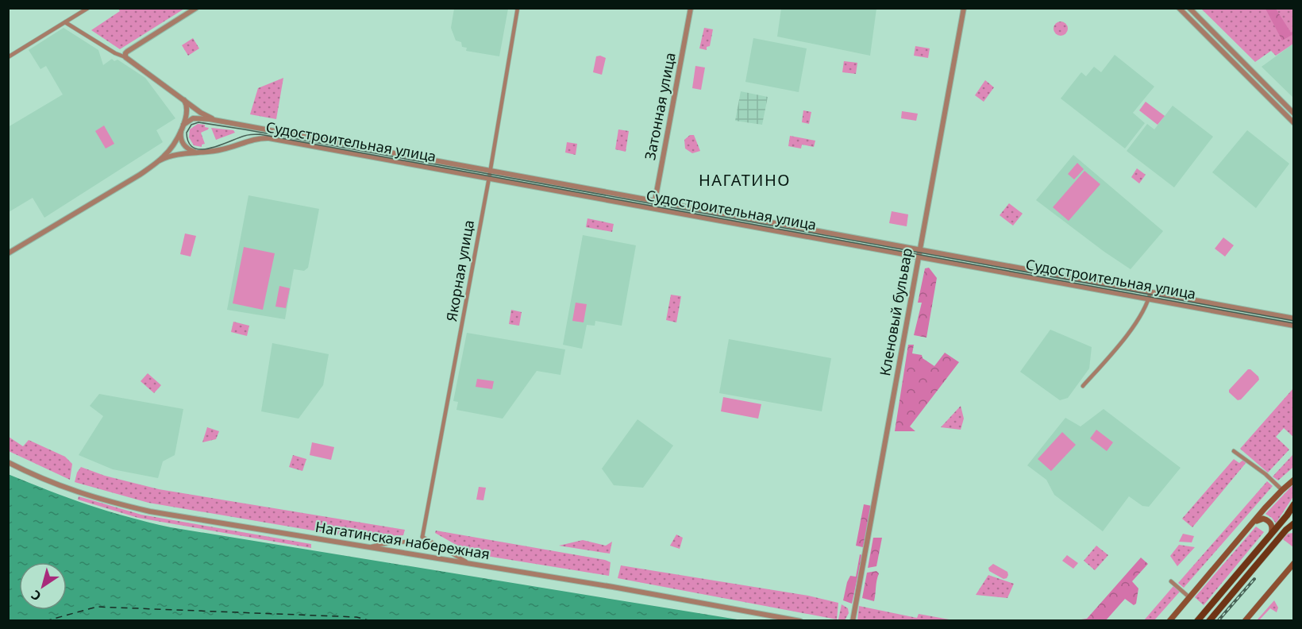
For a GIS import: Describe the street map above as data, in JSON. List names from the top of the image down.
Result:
{
  "streets": {
    "street": [
      "Затонная улица",
      "Судостроительная улица",
      "Якорная улица",
      "Кленовый бульвар",
      "Нагатинская набережная"
    ]
  },
  "crossings": [
    ["Затонная улица", "Судостроительная улица"],
    ["Судостроительная улица", "Якорная улица"],
    ["Судостроительная улица", "Кленовый бульвар"]
  ],
  "districts": ["НАГАТИНО"],
  "north": "bottom left"
}
